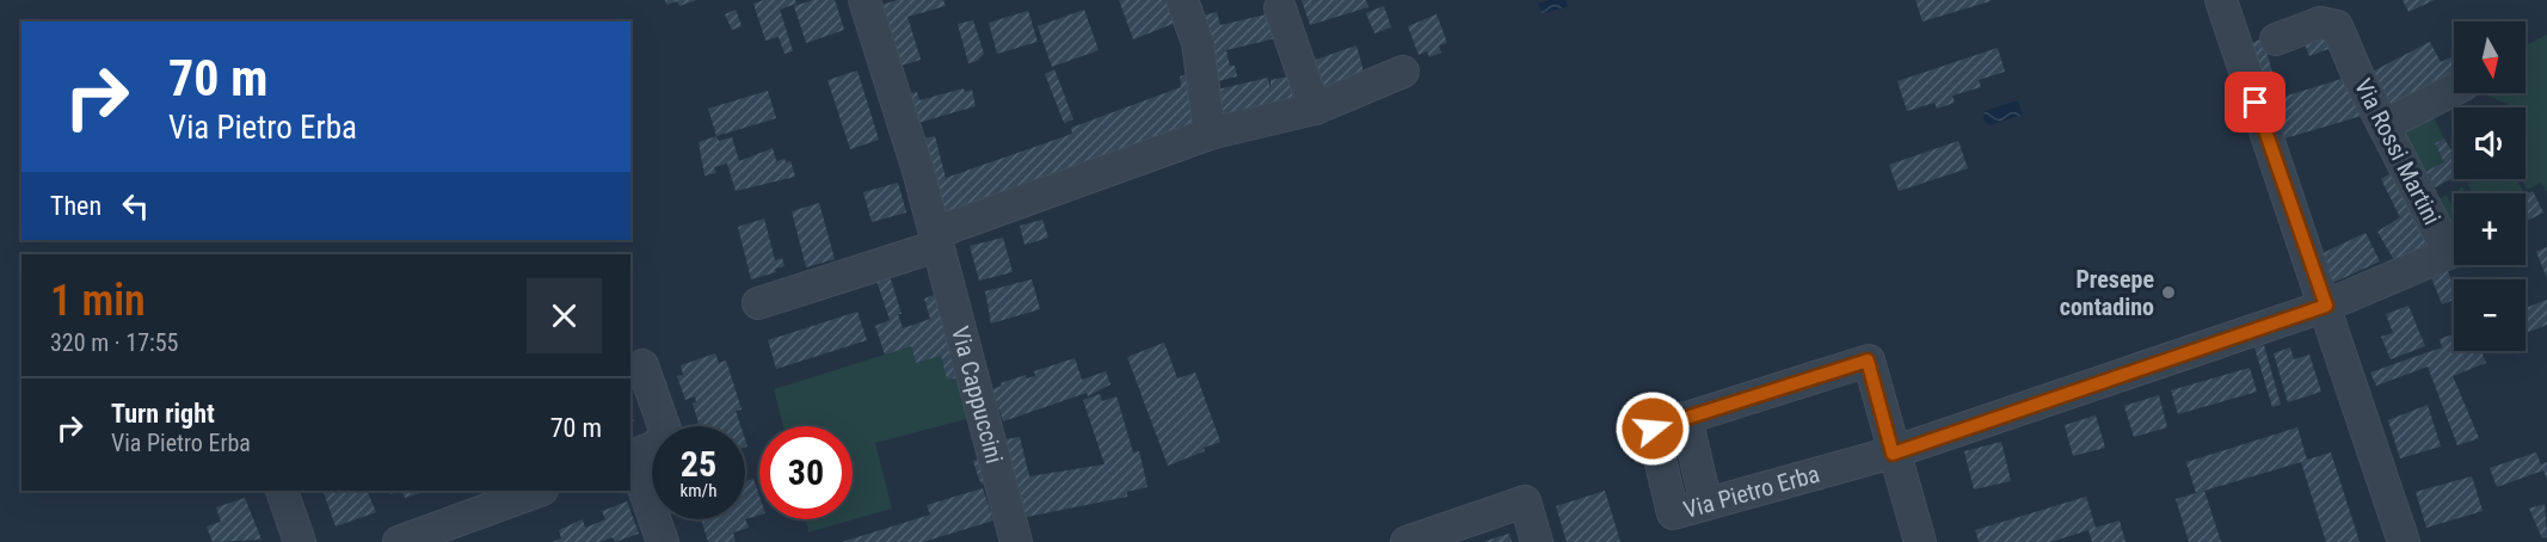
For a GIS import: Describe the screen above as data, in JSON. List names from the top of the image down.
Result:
{
  "streets": {
    "street": ["Via Rossi Martini", "Via Cappuccini", "Via Pietro Erba"]
  },
  "places": ["Presepe contadino"],
  "north": "bottom",
  "page": {
    "map_buttons": ["+", "−"],
    "turn": ["70 m", "Via Pietro Erba"],
    "then": "Then",
    "heading": ["1 min", "320 m · 17:55"],
    "list": [
      {
        "name": "Turn right",
        "note": "Via Pietro Erba",
        "value": "70 m"
      }
    ],
    "speed": "25 km/h",
    "limit": "30"
  }
}
